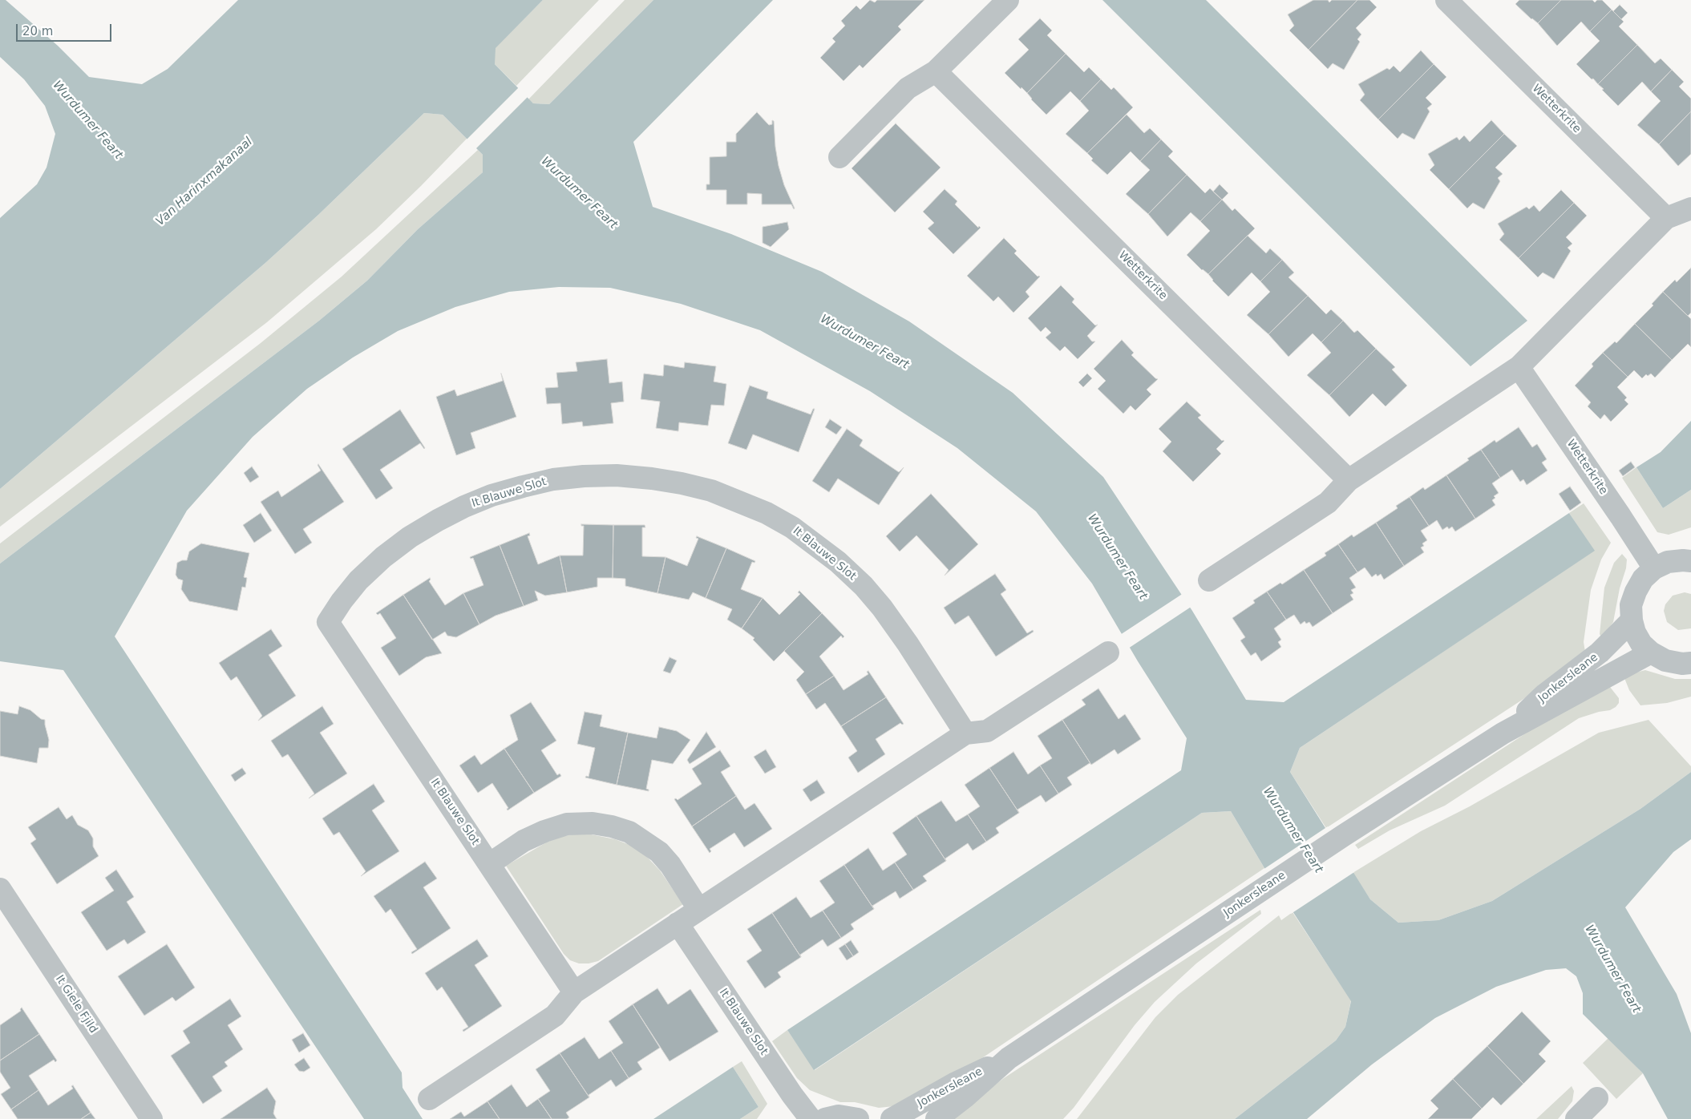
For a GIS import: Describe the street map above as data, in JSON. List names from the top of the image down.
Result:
{
  "streets": {
    "street": [
      "Wetterkrite",
      "It Blauwe Slot",
      "Jonkersleane",
      "It Giele Fjild"
    ]
  },
  "water": ["Wurdumer Feart", "Van Harinxmakanaal"],
  "scale_bar": "20 m"
}
